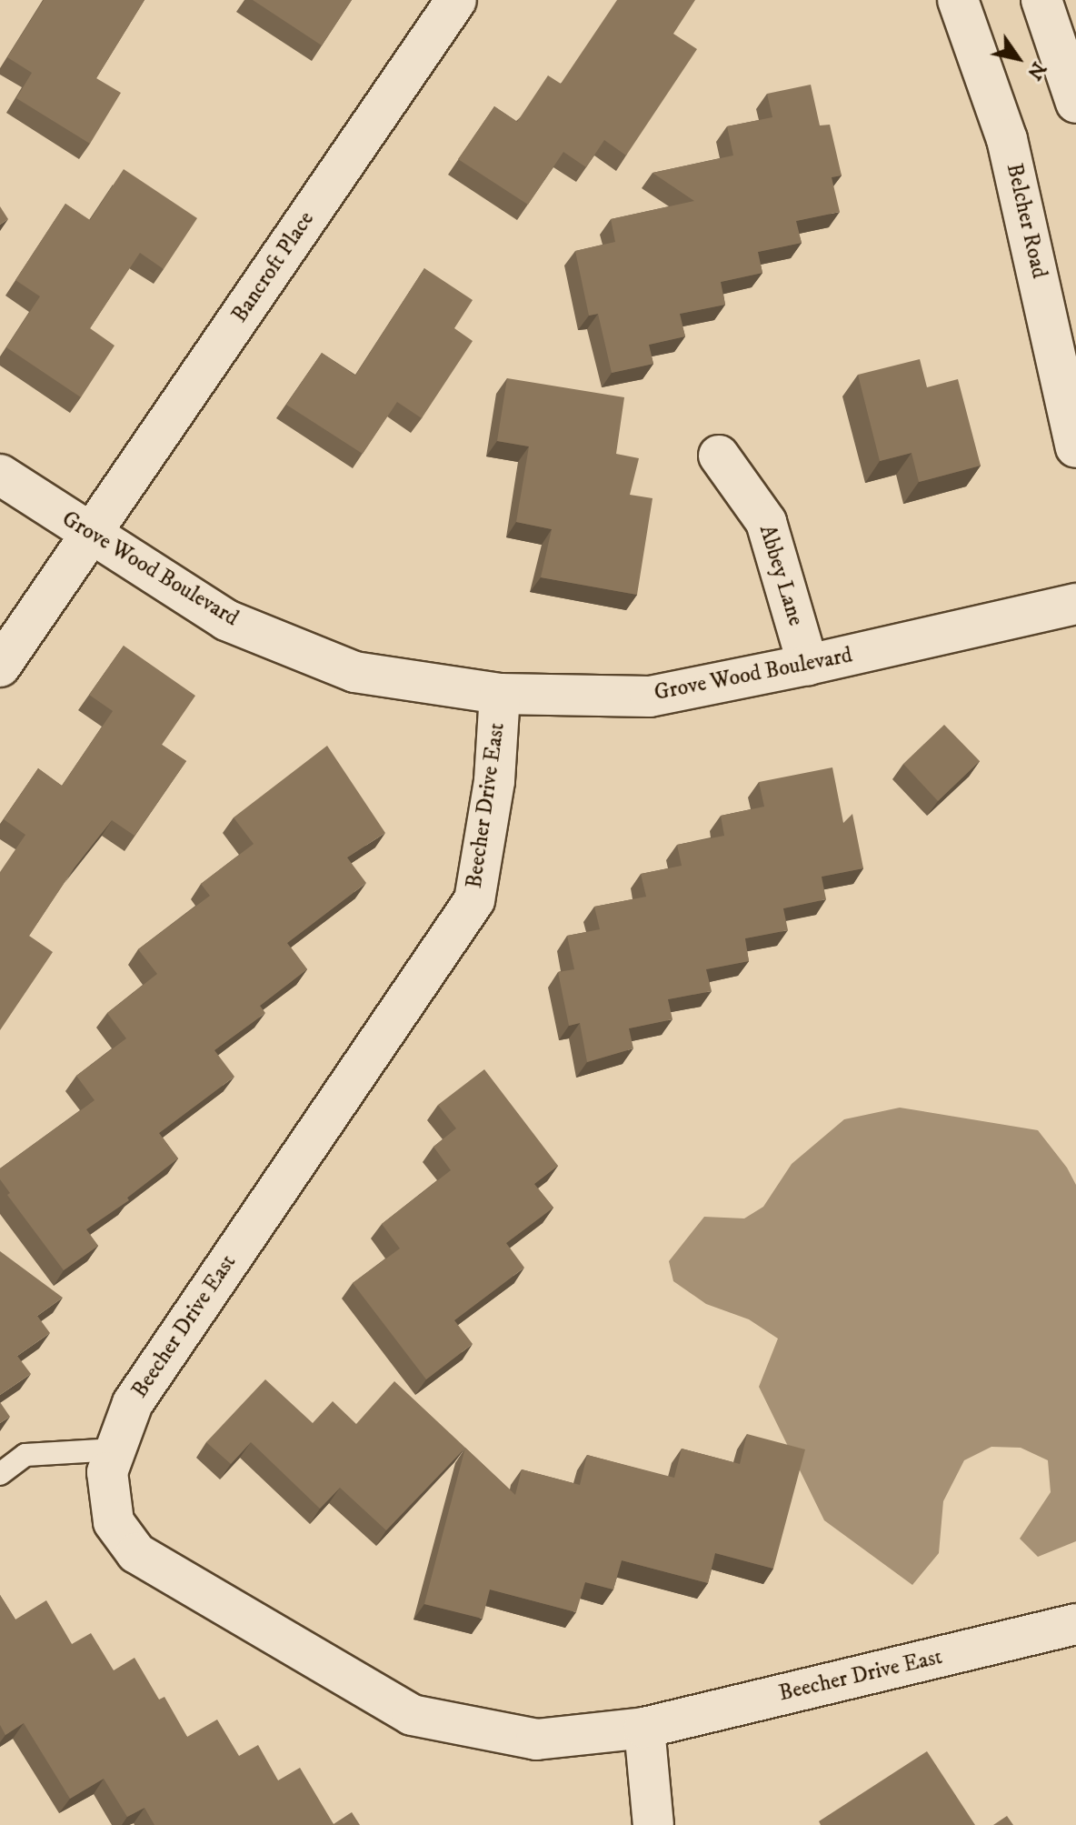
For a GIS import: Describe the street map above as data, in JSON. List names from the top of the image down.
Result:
{
  "streets": {
    "street": [
      "Belcher Road",
      "Bancroft Place",
      "Grove Wood Boulevard",
      "Abbey Lane",
      "Beecher Drive East"
    ]
  },
  "crossings": [
    ["Bancroft Place", "Grove Wood Boulevard"],
    ["Grove Wood Boulevard", "Abbey Lane"],
    ["Grove Wood Boulevard", "Beecher Drive East"]
  ],
  "north": "bottom right"
}
